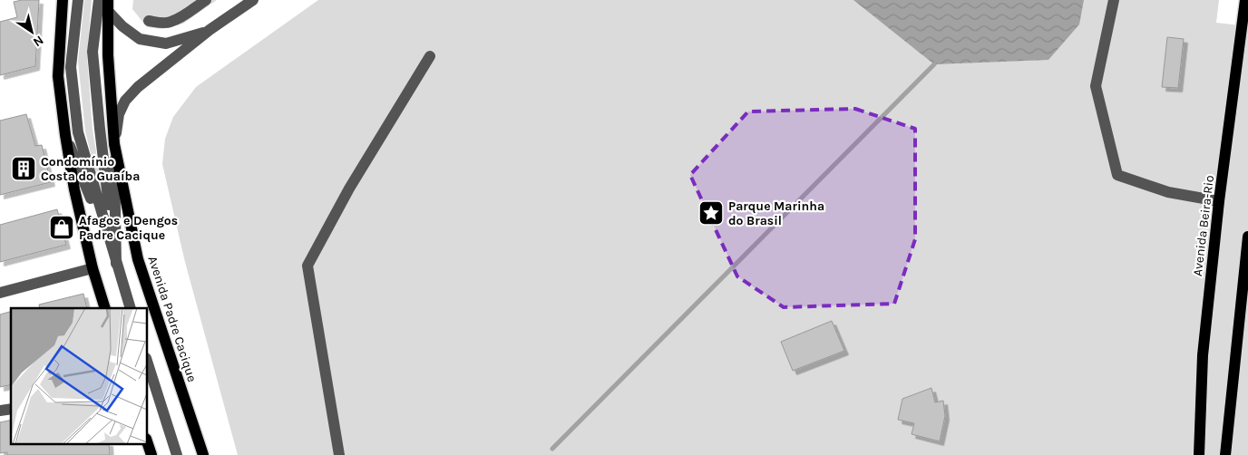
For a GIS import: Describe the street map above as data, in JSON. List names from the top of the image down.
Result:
{
  "streets": {
    "main road": ["Avenida Beira-Rio", "Avenida Padre Cacique"]
  },
  "places": {
    "building": ["Condomínio Costa do Guaíba"],
    "place": ["Parque Marinha do Brasil"],
    "shop": ["Afagos e Dengos Padre Cacique"]
  },
  "north": "bottom right"
}
